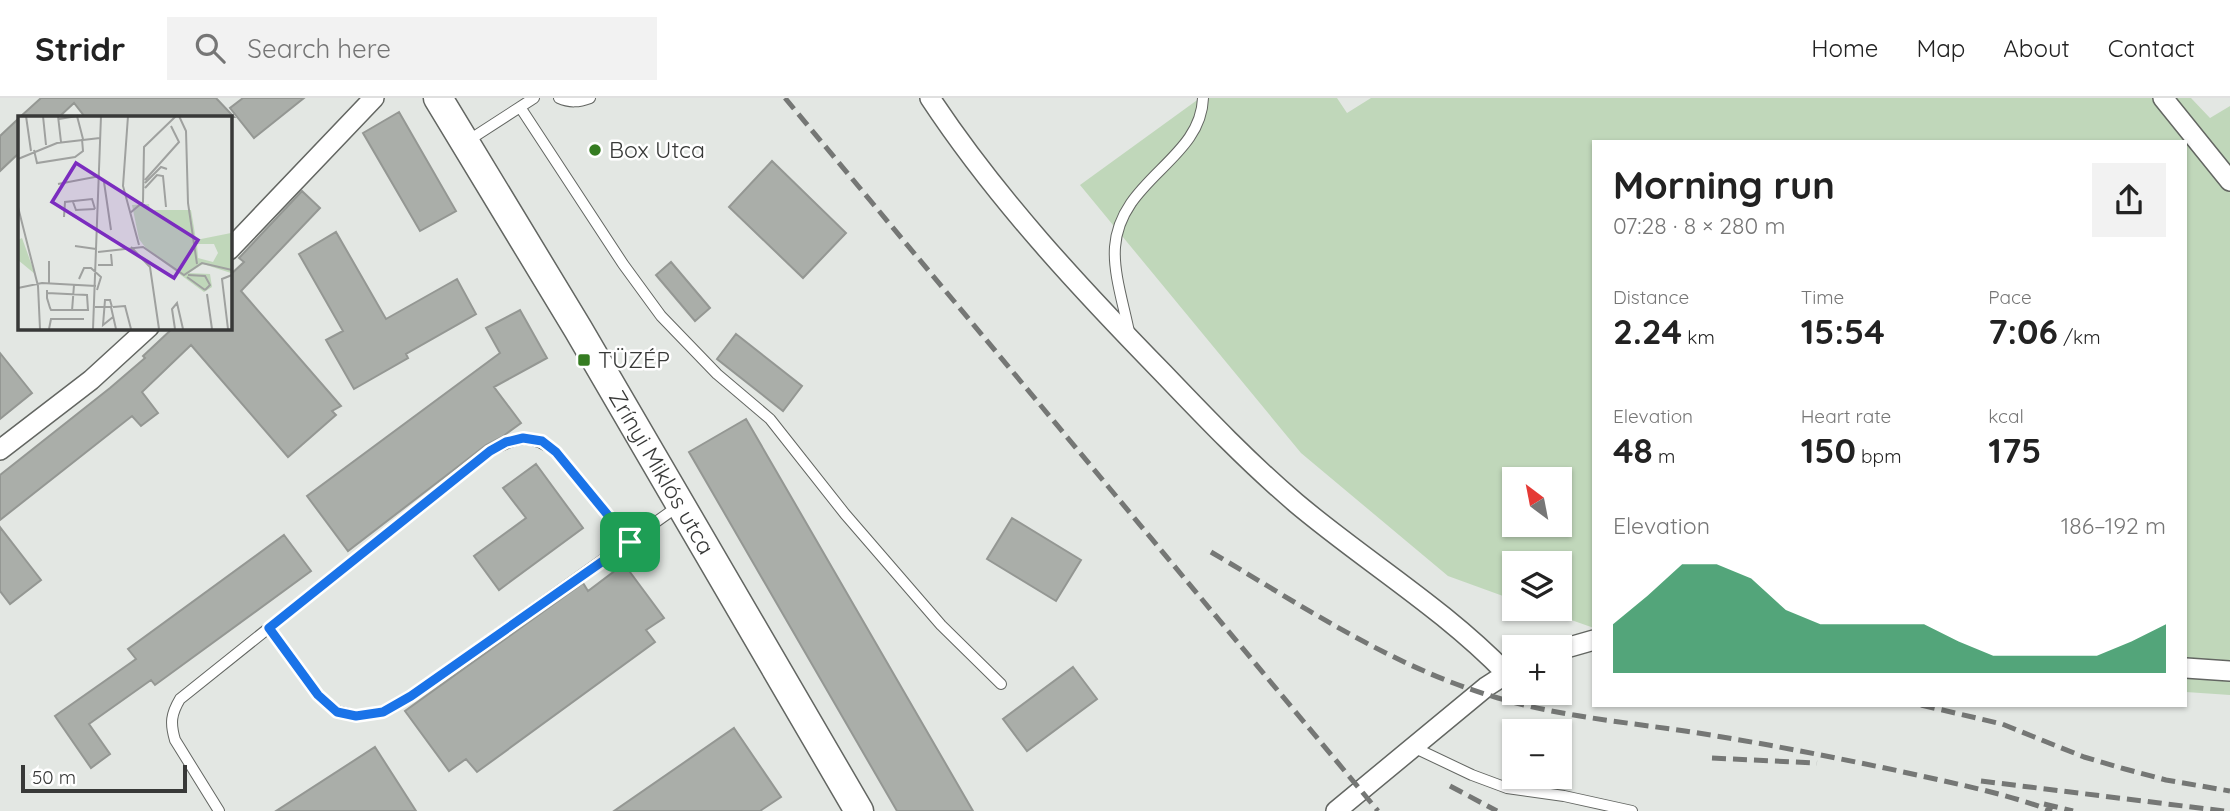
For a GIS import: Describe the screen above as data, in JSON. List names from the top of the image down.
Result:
{
  "streets": {
    "main road": ["Zrínyi Miklós utca"]
  },
  "places": {
    "other": ["Box Utca"],
    "transit": ["TÜZÉP"]
  },
  "scale_bar": "50 m",
  "north": "top left",
  "page": {
    "header": "Stridr",
    "search": "Search here",
    "nav": [
      "Home",
      "Map",
      "About",
      "Contact"
    ],
    "heading": ["Morning run", "07:28 · 8 × 280 m"],
    "stats": [
      ["Distance", "2.24 km"],
      ["Time", "15:54"],
      ["Pace", "7:06 /km"],
      ["Elevation", "48 m"],
      ["Heart rate", "150 bpm"],
      ["kcal", "175"]
    ],
    "map_buttons": ["+", "−"],
    "chart": ["Elevation", "186–192 m"],
    "scale": "50 m"
  }
}
